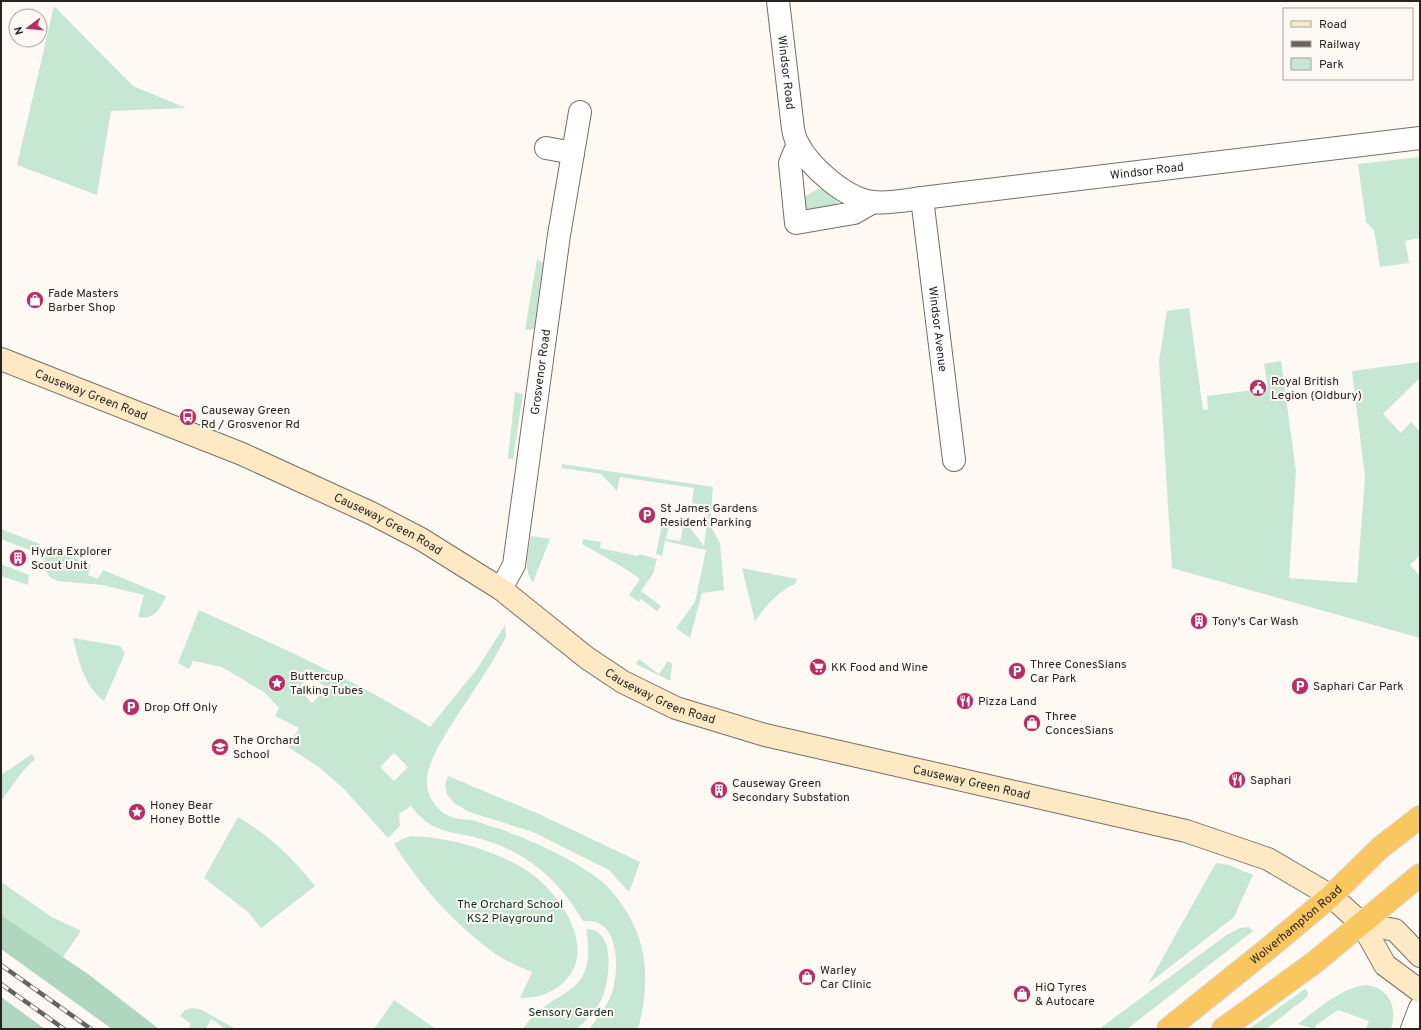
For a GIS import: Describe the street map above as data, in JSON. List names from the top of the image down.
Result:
{
  "streets": {
    "highway": ["Wolverhampton Road"],
    "main road": ["Causeway Green Road"],
    "street": ["Windsor Road", "Windsor Avenue", "Grosvenor Road"]
  },
  "crossings": [
    ["Windsor Road", "Windsor Avenue"],
    ["Grosvenor Road", "Causeway Green Road"],
    ["Causeway Green Road", "Wolverhampton Road"]
  ],
  "parks": ["The Orchard School KS2 Playground", "Sensory Garden"],
  "places": {
    "shop": [
      "Fade Masters Barber Shop",
      "Three ConcesSians",
      "Warley Car Clinic",
      "HiQ Tyres & Autocare"
    ],
    "public building": ["Royal British Legion (Oldbury)"],
    "bus stop": ["Causeway Green Rd / Grosvenor Rd"],
    "parking": [
      "St James Gardens Resident Parking",
      "Three ConesSians Car Park",
      "Saphari Car Park",
      "Drop Off Only"
    ],
    "building": ["Hydra Explorer Scout Unit", "Tony's Car Wash", "Causeway Green Secondary Substation"],
    "supermarket": ["KK Food and Wine"],
    "place": ["Buttercup Talking Tubes", "Honey Bear Honey Bottle"],
    "restaurant": ["Pizza Land", "Saphari"],
    "school or university": ["The Orchard School"]
  },
  "legend": ["Road", "Railway", "Park"],
  "north": "left"
}
